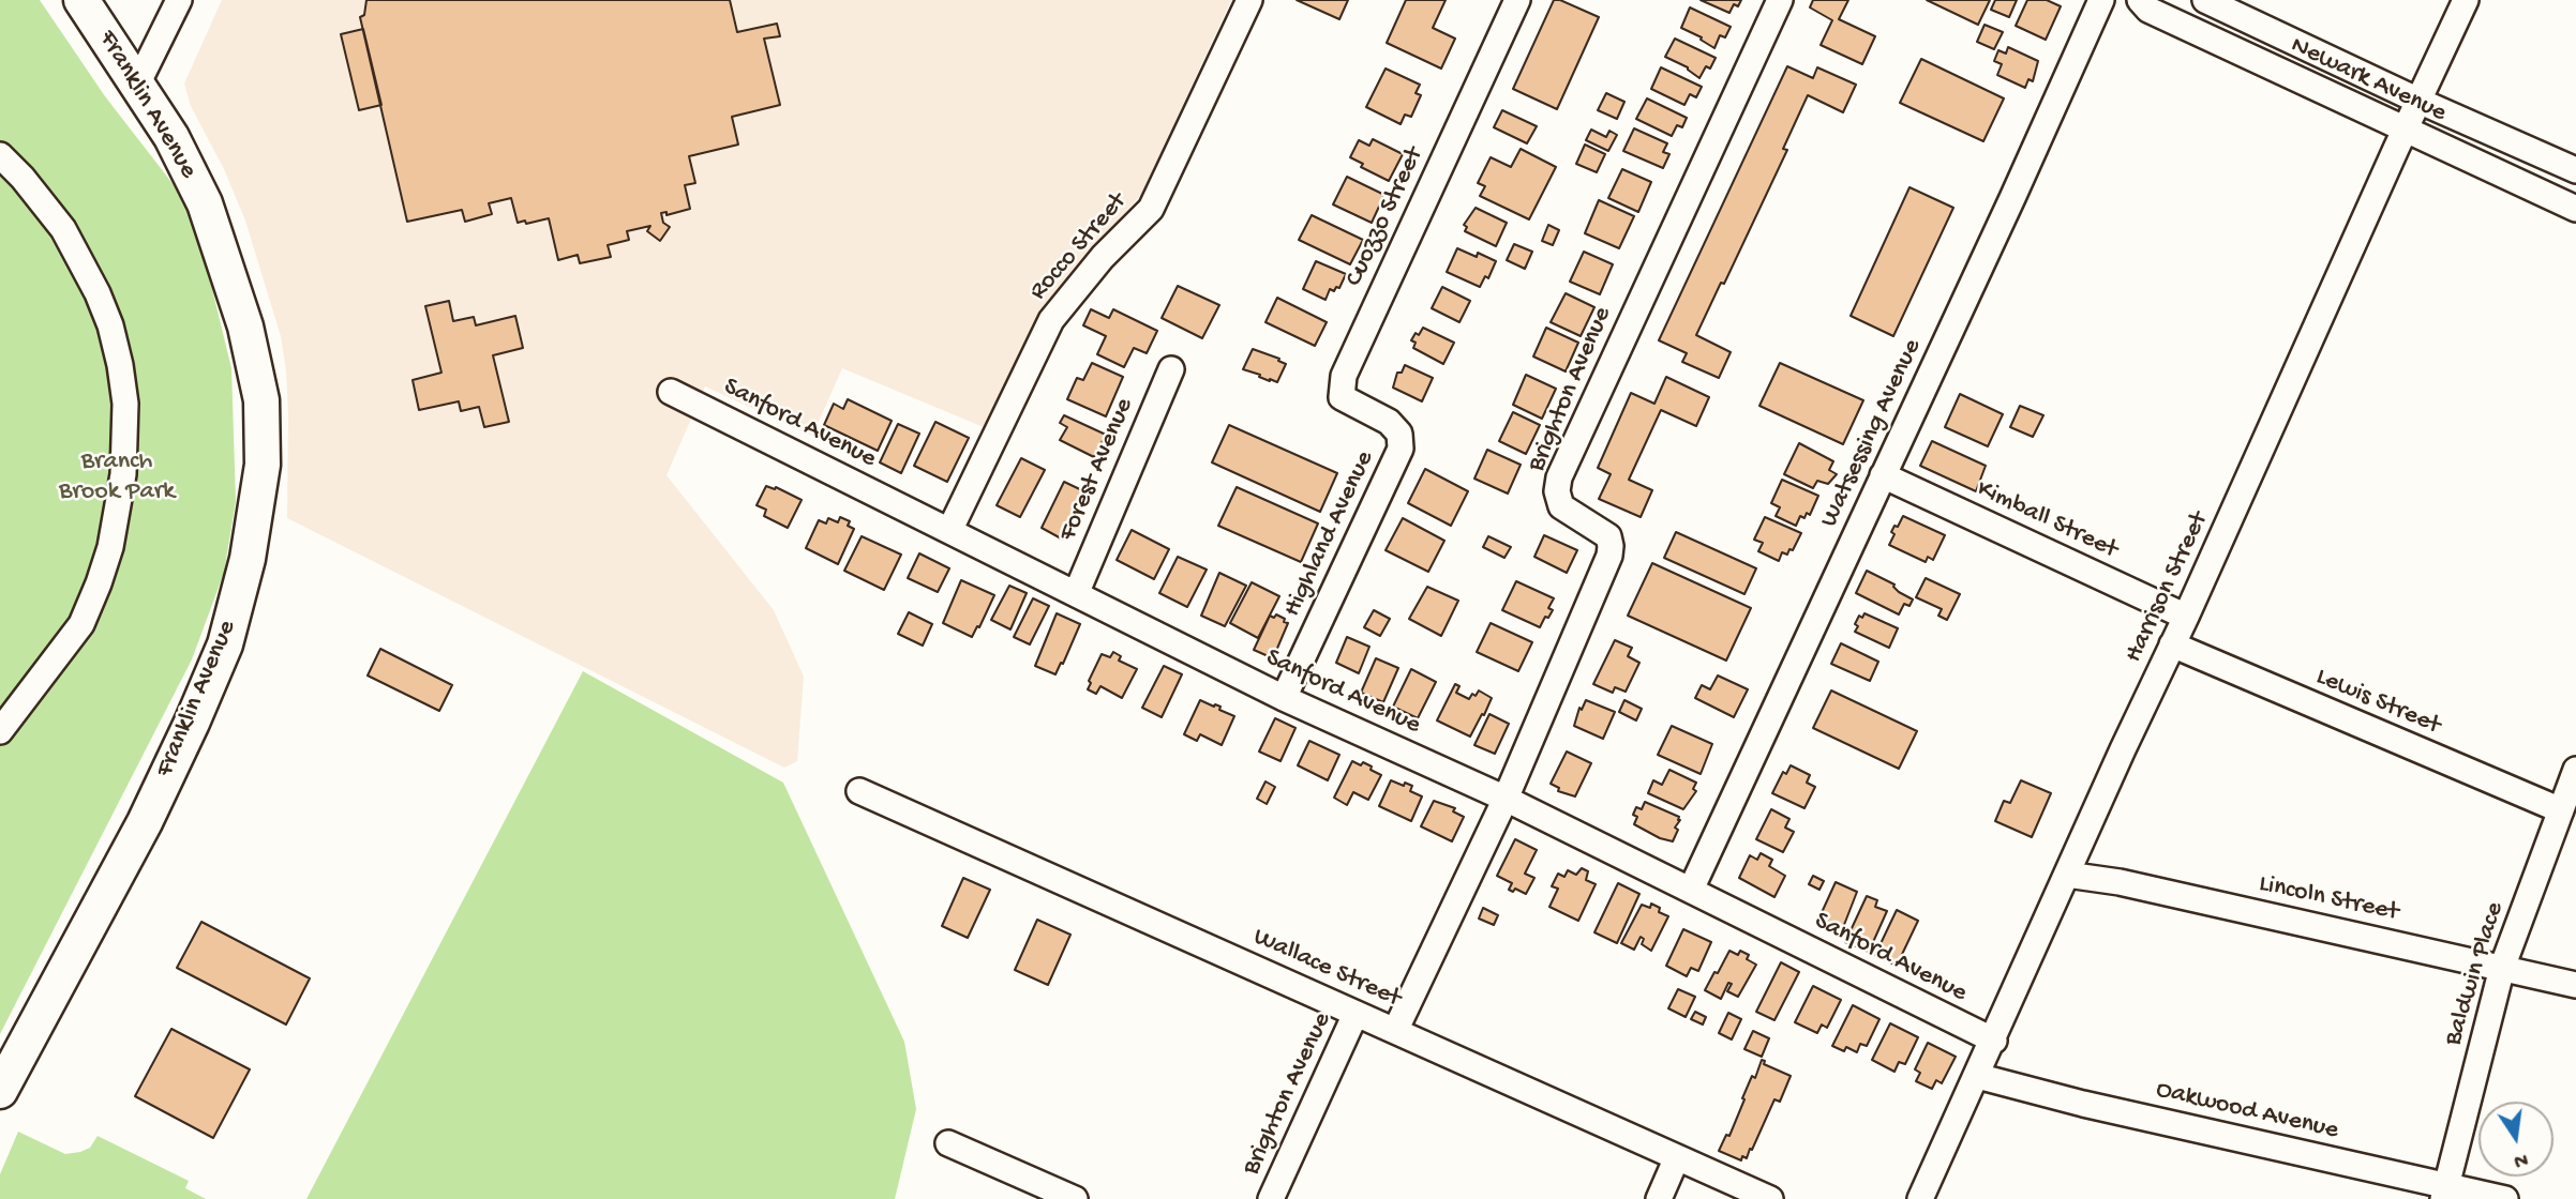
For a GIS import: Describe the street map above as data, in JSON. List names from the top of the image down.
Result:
{
  "streets": {
    "main road": ["Franklin Avenue"],
    "street": [
      "Newark Avenue",
      "Cuozzo Street",
      "Rocco Street",
      "Brighton Avenue",
      "Sanford Avenue",
      "Watsessing Avenue",
      "Forest Avenue",
      "Kimball Street",
      "Highland Avenue",
      "Harrison Street",
      "Lewis Street",
      "Lincoln Street",
      "Wallace Street",
      "Baldwin Place",
      "Oakwood Avenue"
    ]
  },
  "crossings": [
    ["Newark Avenue", "Harrison Street"],
    ["Cuozzo Street", "Highland Avenue"],
    ["Rocco Street", "Sanford Avenue"],
    ["Brighton Avenue", "Sanford Avenue"],
    ["Brighton Avenue", "Wallace Street"],
    ["Sanford Avenue", "Watsessing Avenue"],
    ["Sanford Avenue", "Forest Avenue"],
    ["Sanford Avenue", "Highland Avenue"],
    ["Sanford Avenue", "Harrison Street"],
    ["Watsessing Avenue", "Kimball Street"],
    ["Kimball Street", "Harrison Street"],
    ["Harrison Street", "Lewis Street"],
    ["Harrison Street", "Lincoln Street"],
    ["Harrison Street", "Oakwood Avenue"],
    ["Lewis Street", "Baldwin Place"],
    ["Lincoln Street", "Baldwin Place"],
    ["Baldwin Place", "Oakwood Avenue"]
  ],
  "parks": ["Branch Brook Park"],
  "north": "bottom"
}
